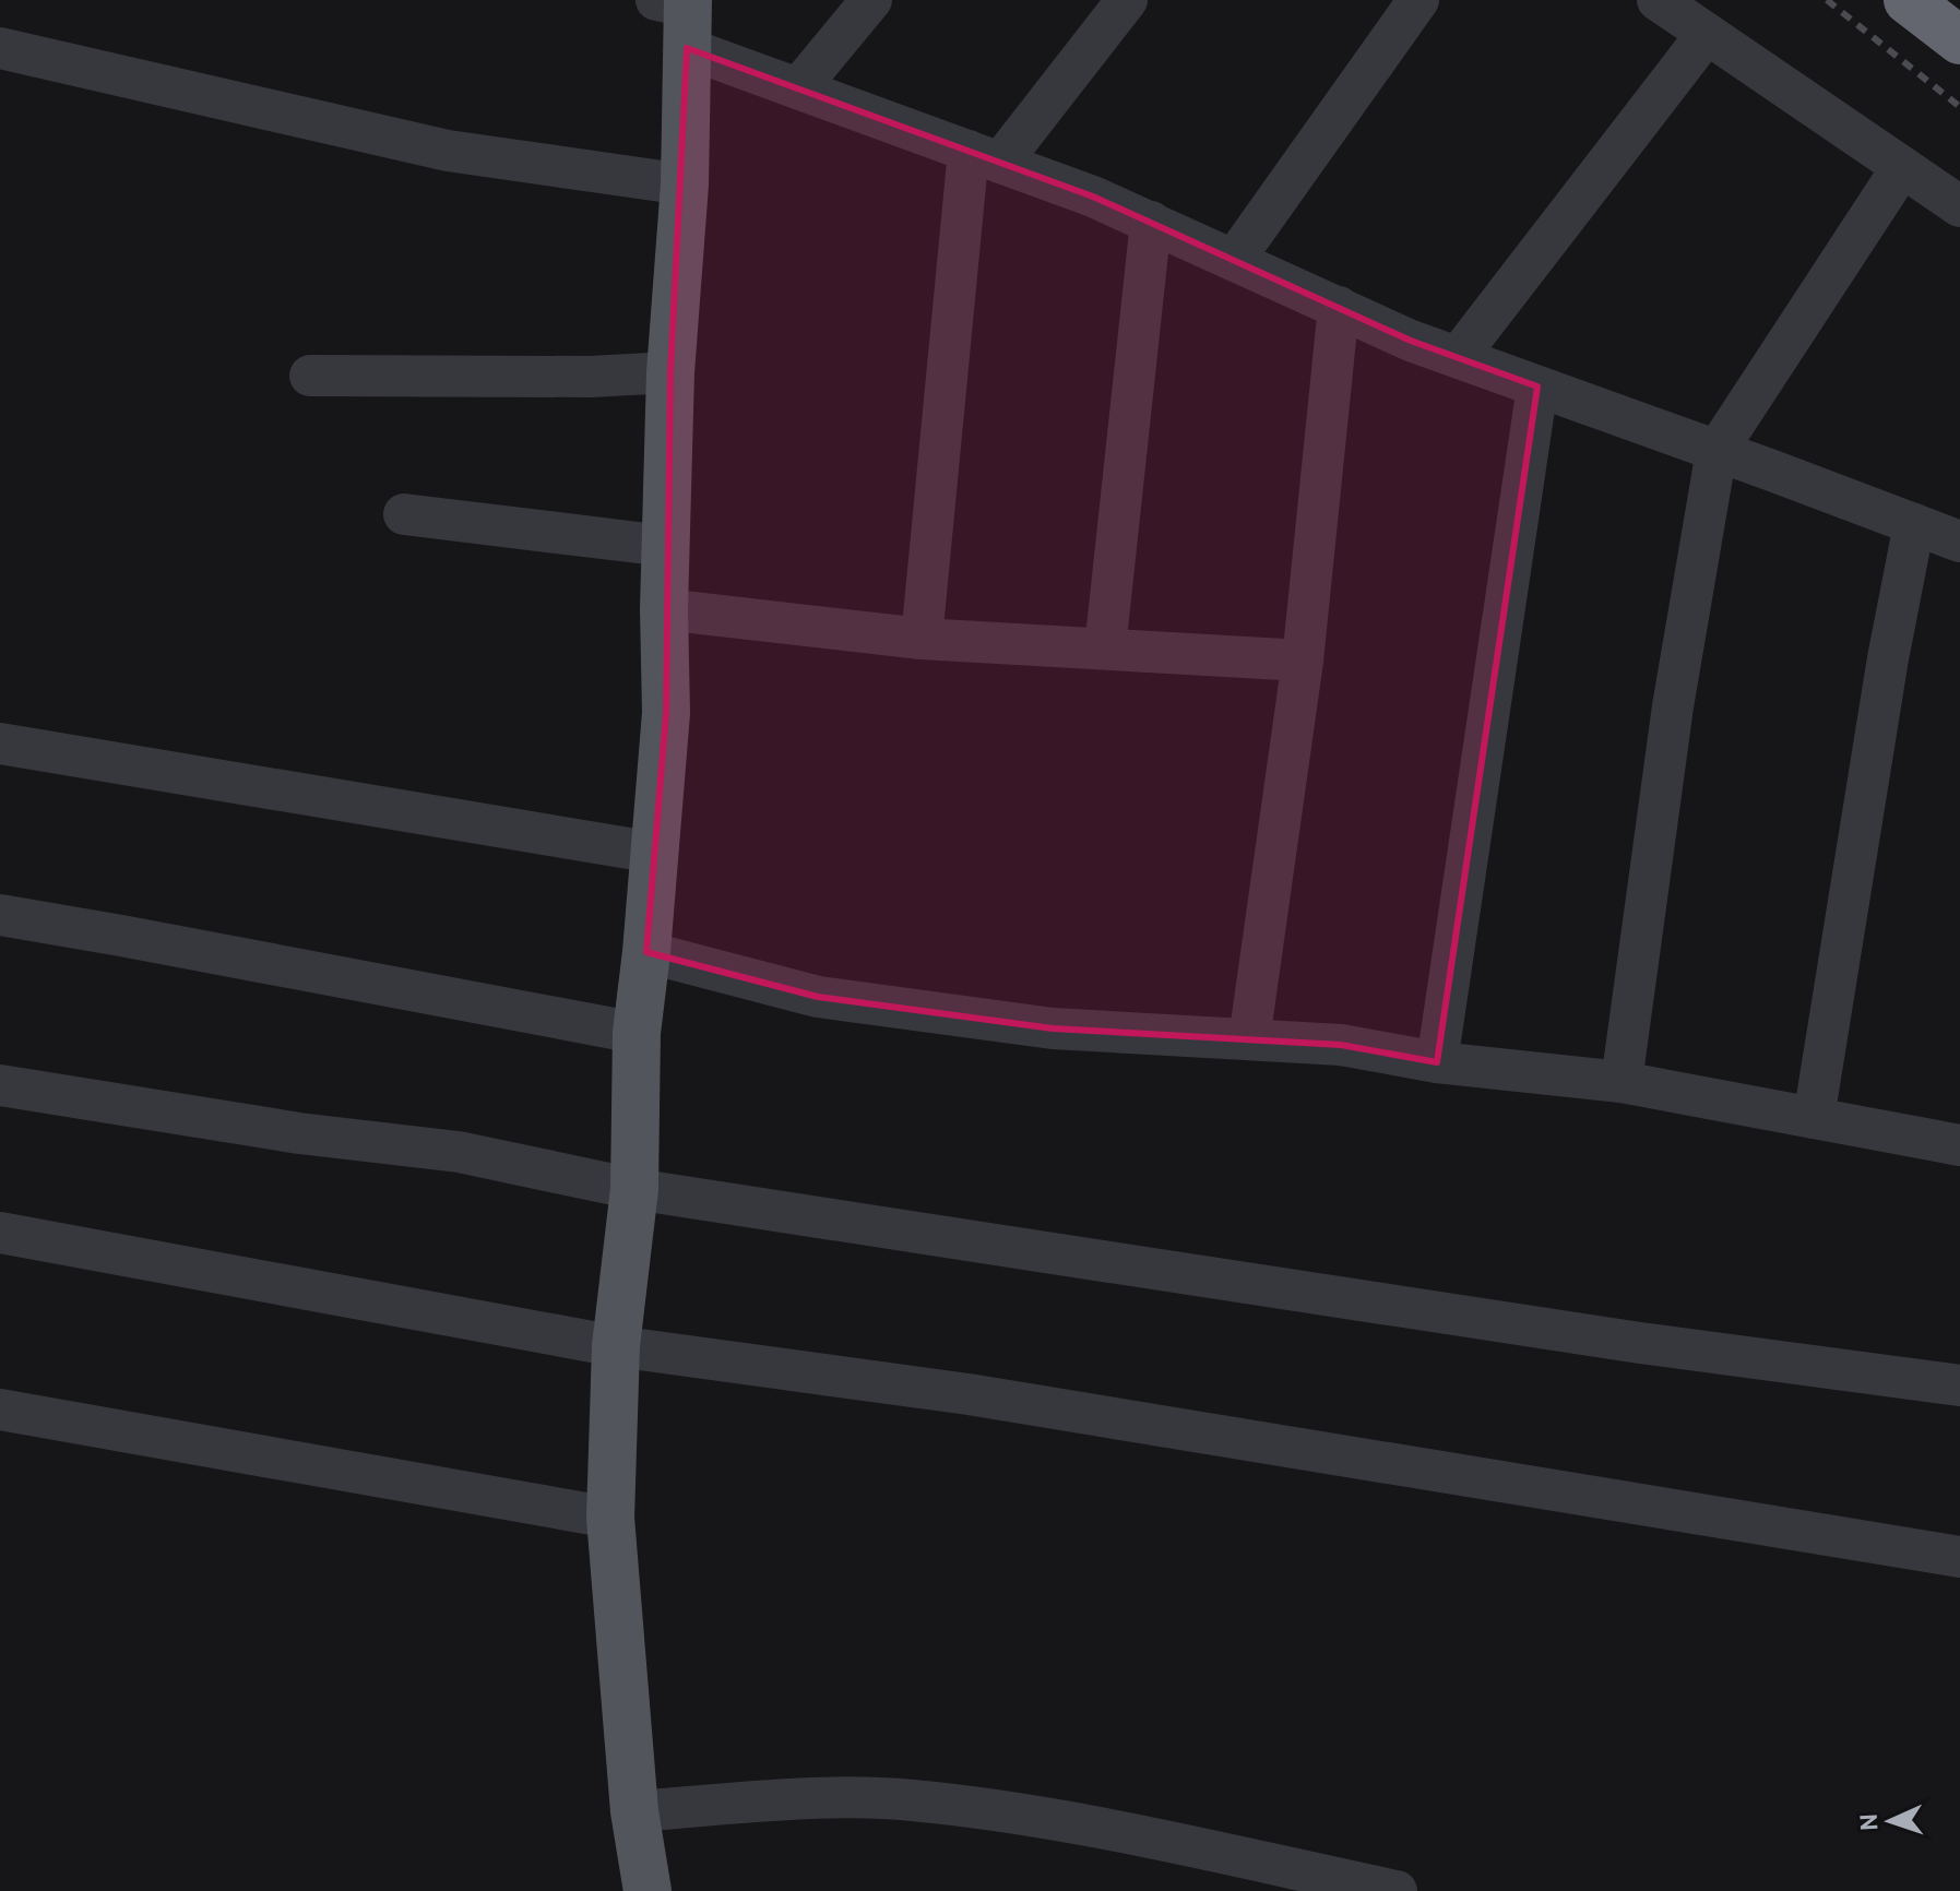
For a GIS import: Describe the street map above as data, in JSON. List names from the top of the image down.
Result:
{
  "north": "left"
}
